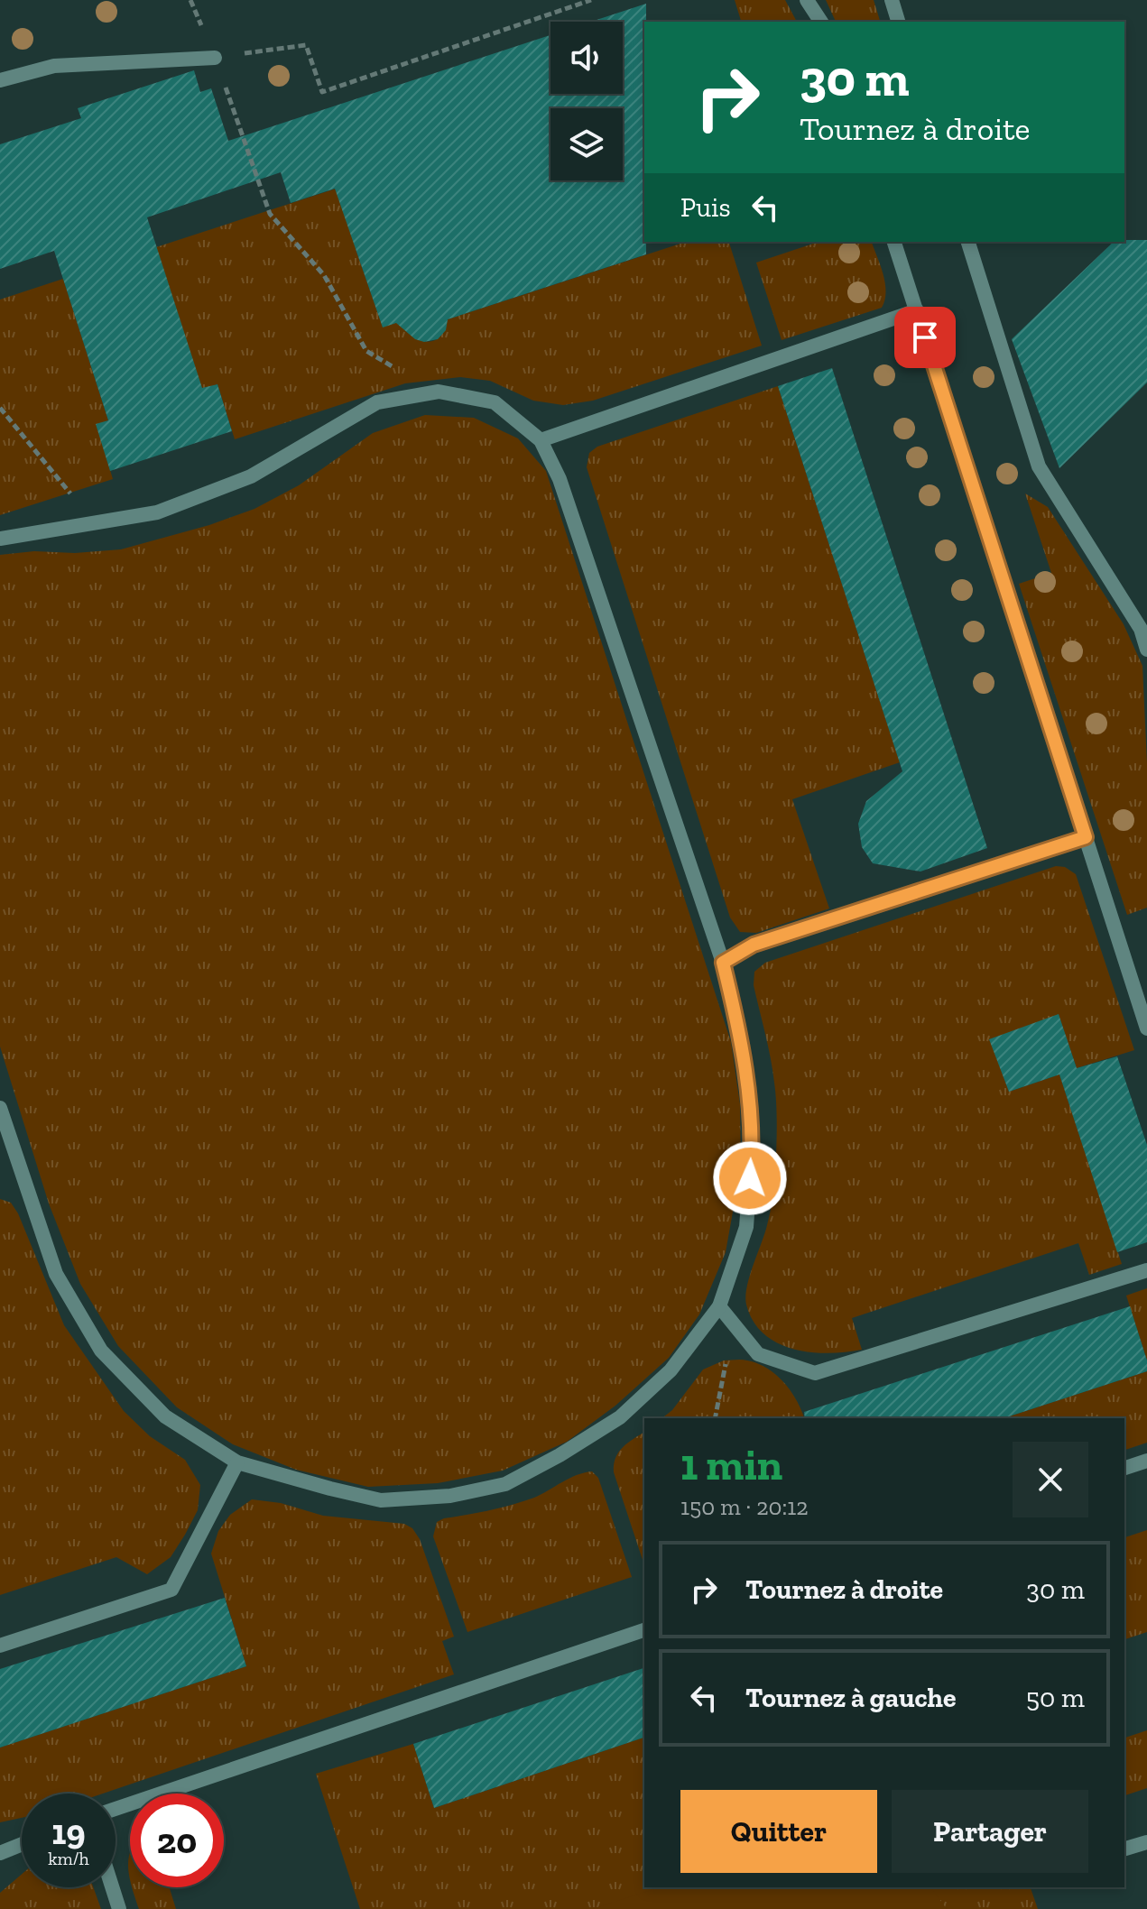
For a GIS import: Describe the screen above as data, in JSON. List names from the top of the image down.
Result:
{
  "page": {
    "turn": ["30 m", "Tournez à droite"],
    "then": "Puis",
    "heading": ["1 min", "150 m · 20:12"],
    "list": [
      {
        "name": "Tournez à droite",
        "value": "30 m"
      },
      {
        "name": "Tournez à gauche",
        "value": "50 m"
      }
    ],
    "buttons": ["Quitter", "Partager"],
    "speed": "19 km/h",
    "limit": "20"
  }
}
